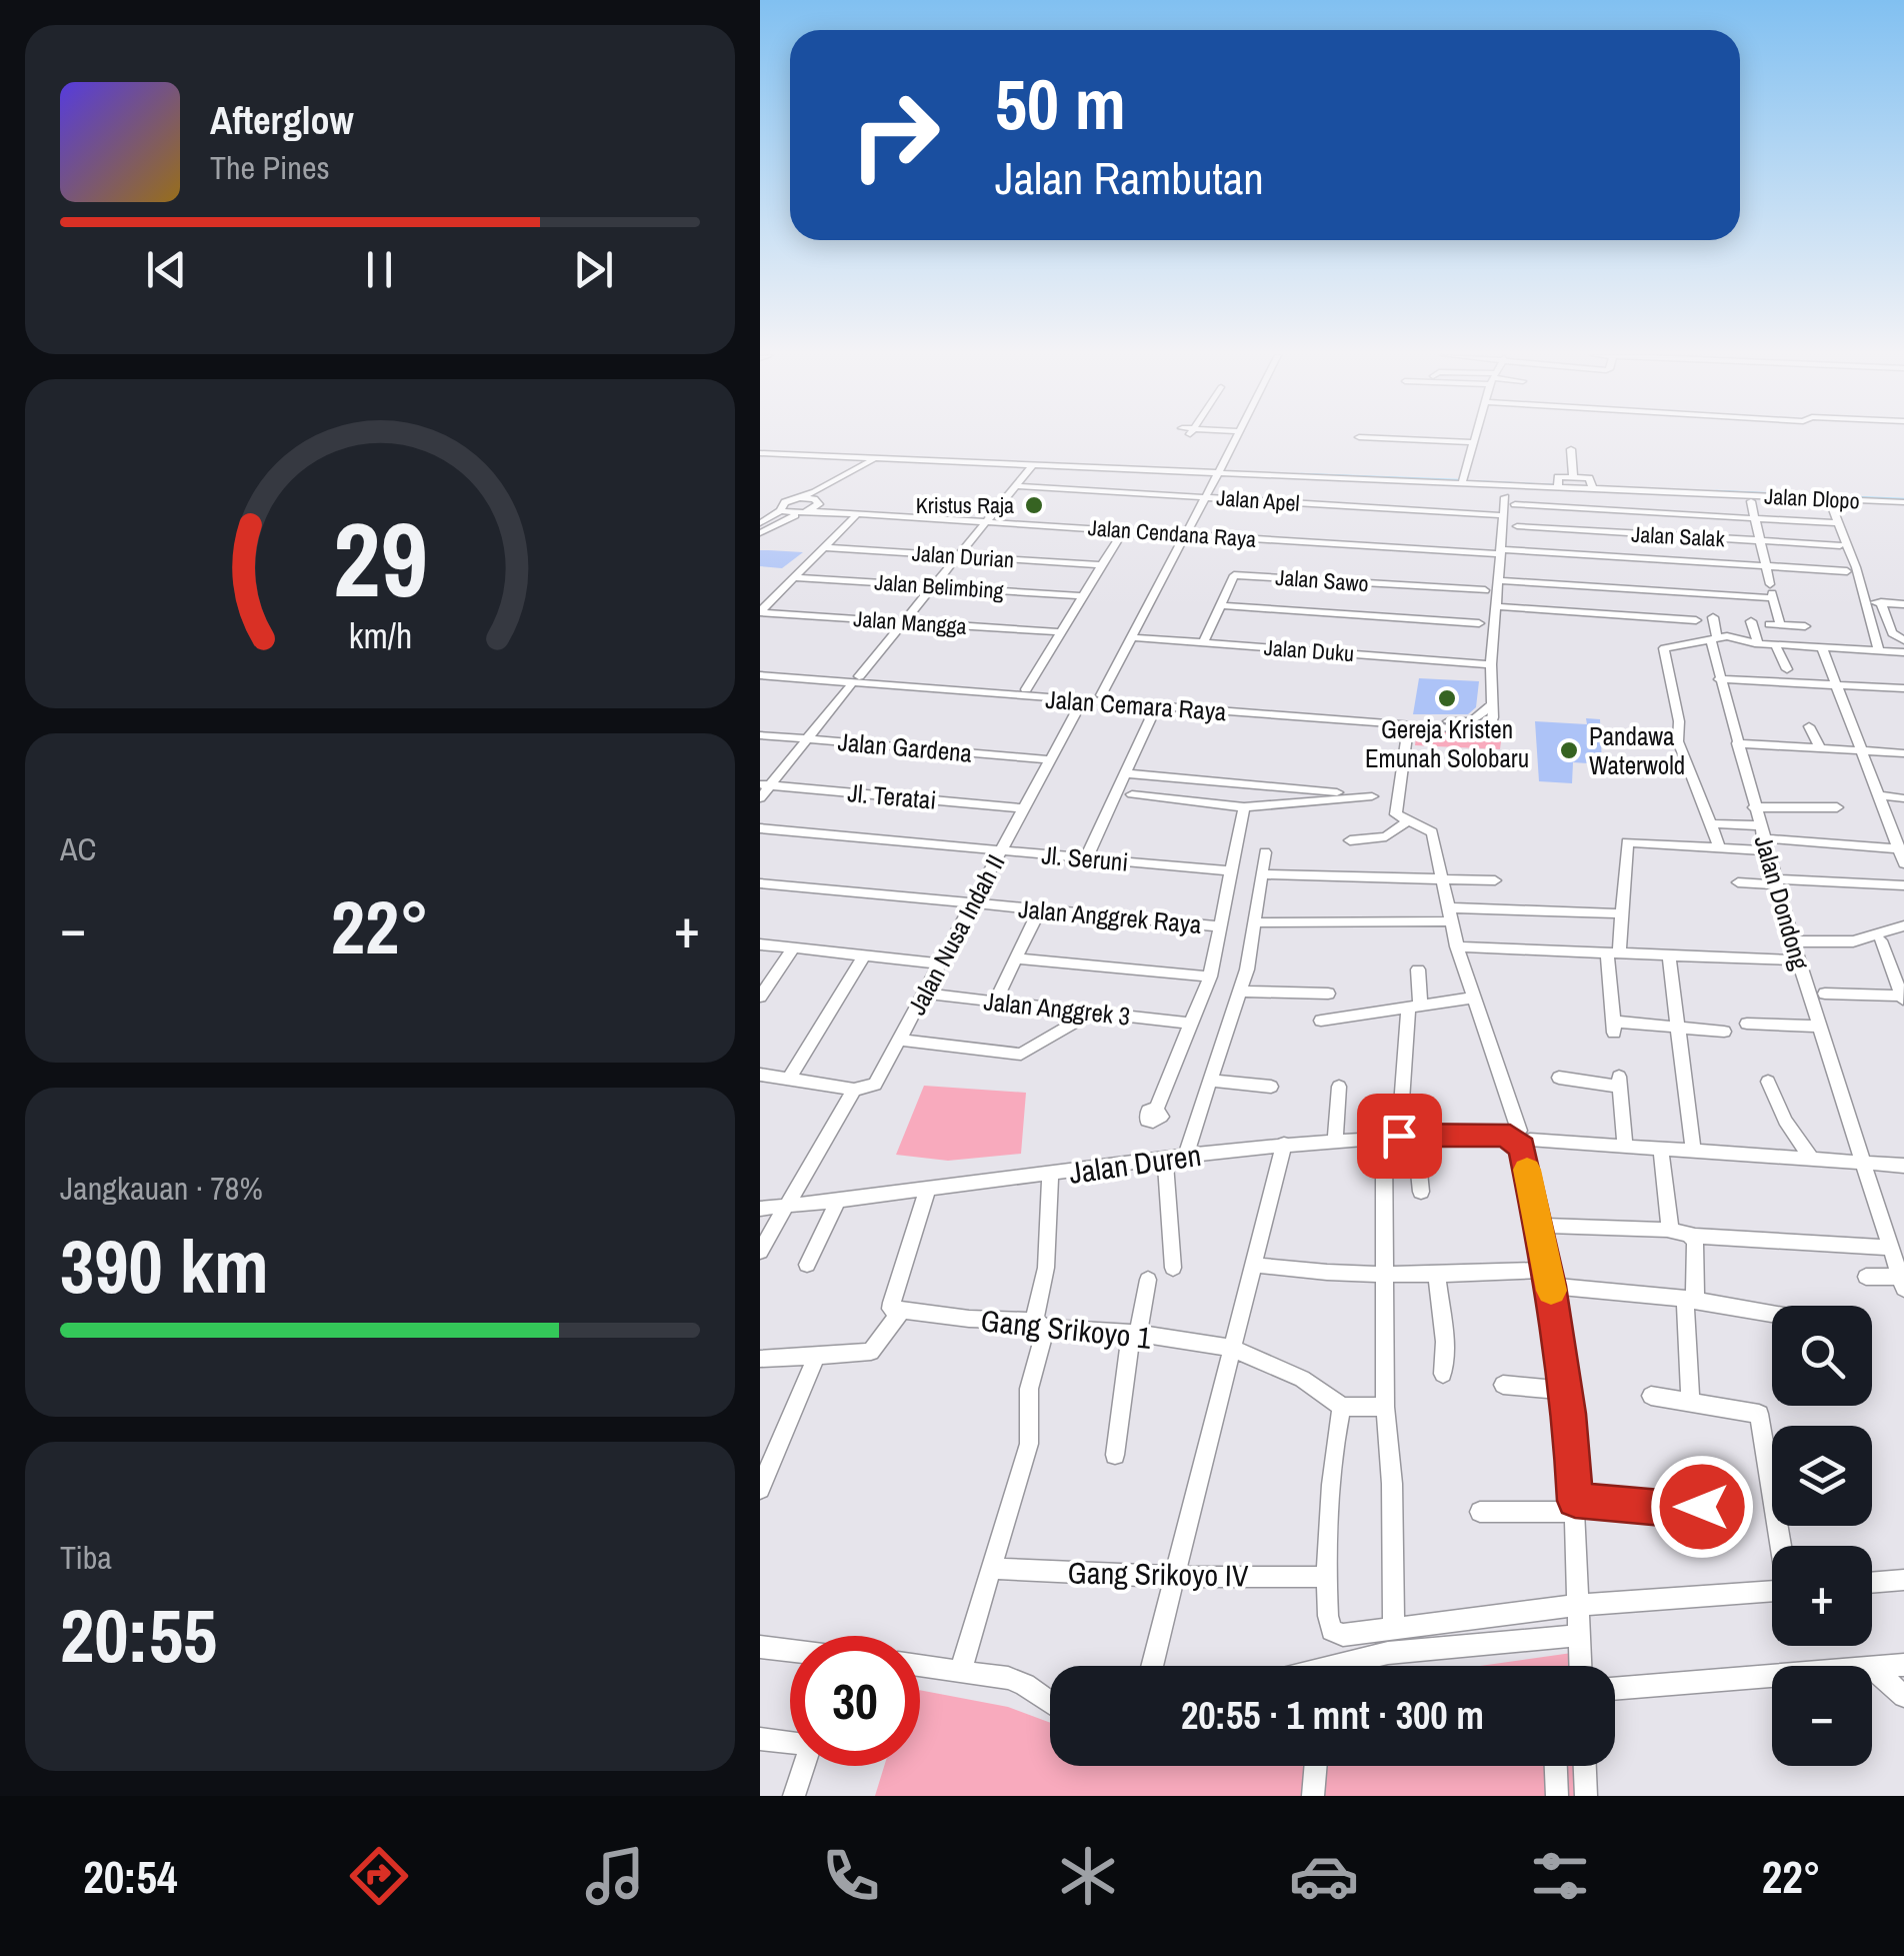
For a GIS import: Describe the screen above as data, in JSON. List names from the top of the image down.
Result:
{
  "streets": {
    "street": [
      "Jalan Dlopo",
      "Jalan Apel",
      "Jalan Cendana Raya",
      "Jalan Salak",
      "Jalan Durian",
      "Jalan Sawo",
      "Jalan Belimbing",
      "Jalan Mangga",
      "Jalan Duku",
      "Jalan Cemara Raya",
      "Jalan Gardena",
      "Jl. Teratai",
      "Jl. Seruni",
      "Jalan Dondong",
      "Jalan Anggrek Raya",
      "Jalan Nusa Indah II",
      "Jalan Anggrek 3",
      "Jalan Duren",
      "Gang Srikoyo 1",
      "Gang Srikoyo IV"
    ]
  },
  "crossings": [
    ["Jalan Cendana Raya", "Jalan Cemara Raya"],
    ["Jalan Sawo", "Jalan Duku"],
    ["Jalan Cemara Raya", "Jalan Nusa Indah II"],
    ["Jalan Gardena", "Jalan Nusa Indah II"],
    ["Jl. Teratai", "Jalan Nusa Indah II"],
    ["Jl. Seruni", "Jalan Nusa Indah II"],
    ["Jalan Dondong", "Jalan Duren"],
    ["Jalan Anggrek Raya", "Jalan Nusa Indah II"],
    ["Jalan Nusa Indah II", "Jalan Anggrek 3"]
  ],
  "places": ["Kristus Raja", "Gereja Kristen Emunah Solobaru", "Pandawa Waterwold"],
  "page": {
    "turn": ["50 m", "Jalan Rambutan"],
    "song": ["Afterglow", "The Pines"],
    "tile": [
      "AC",
      ["Jangkauan · 78%", "390 km"],
      ["Tiba", "20:55"]
    ],
    "heat": ["−", "22°", "+"],
    "map_buttons": ["+", "−"],
    "limit": "30",
    "trip": "20:55 · 1 mnt · 300 m",
    "tabs": ["20:54", "22°"],
    "gauge": ["29", "km/h"]
  }
}
